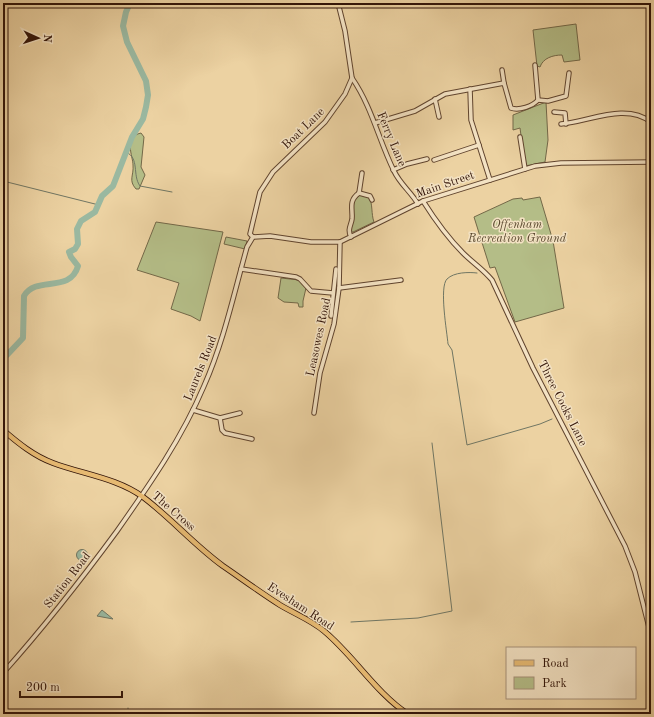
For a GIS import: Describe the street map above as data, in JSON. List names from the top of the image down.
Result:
{
  "streets": {
    "main road": ["The Cross", "Evesham Road"],
    "street": [
      "Boat Lane",
      "Ferry Lane",
      "Main Street",
      "Leasowes Road",
      "Laurels Road",
      "Three Cocks Lane",
      "Station Road"
    ]
  },
  "crossings": [
    ["Boat Lane", "Ferry Lane"],
    ["Boat Lane", "Main Street"],
    ["Boat Lane", "Laurels Road"],
    ["Ferry Lane", "Main Street"],
    ["Main Street", "Leasowes Road"],
    ["Main Street", "Laurels Road"],
    ["Main Street", "Three Cocks Lane"],
    ["Laurels Road", "The Cross"],
    ["Laurels Road", "Station Road"],
    ["The Cross", "Station Road"],
    ["The Cross", "Evesham Road"]
  ],
  "parks": ["Offenham Recreation Ground"],
  "legend": ["Road", "Park"],
  "scale_bar": "200 m",
  "north": "right"
}
